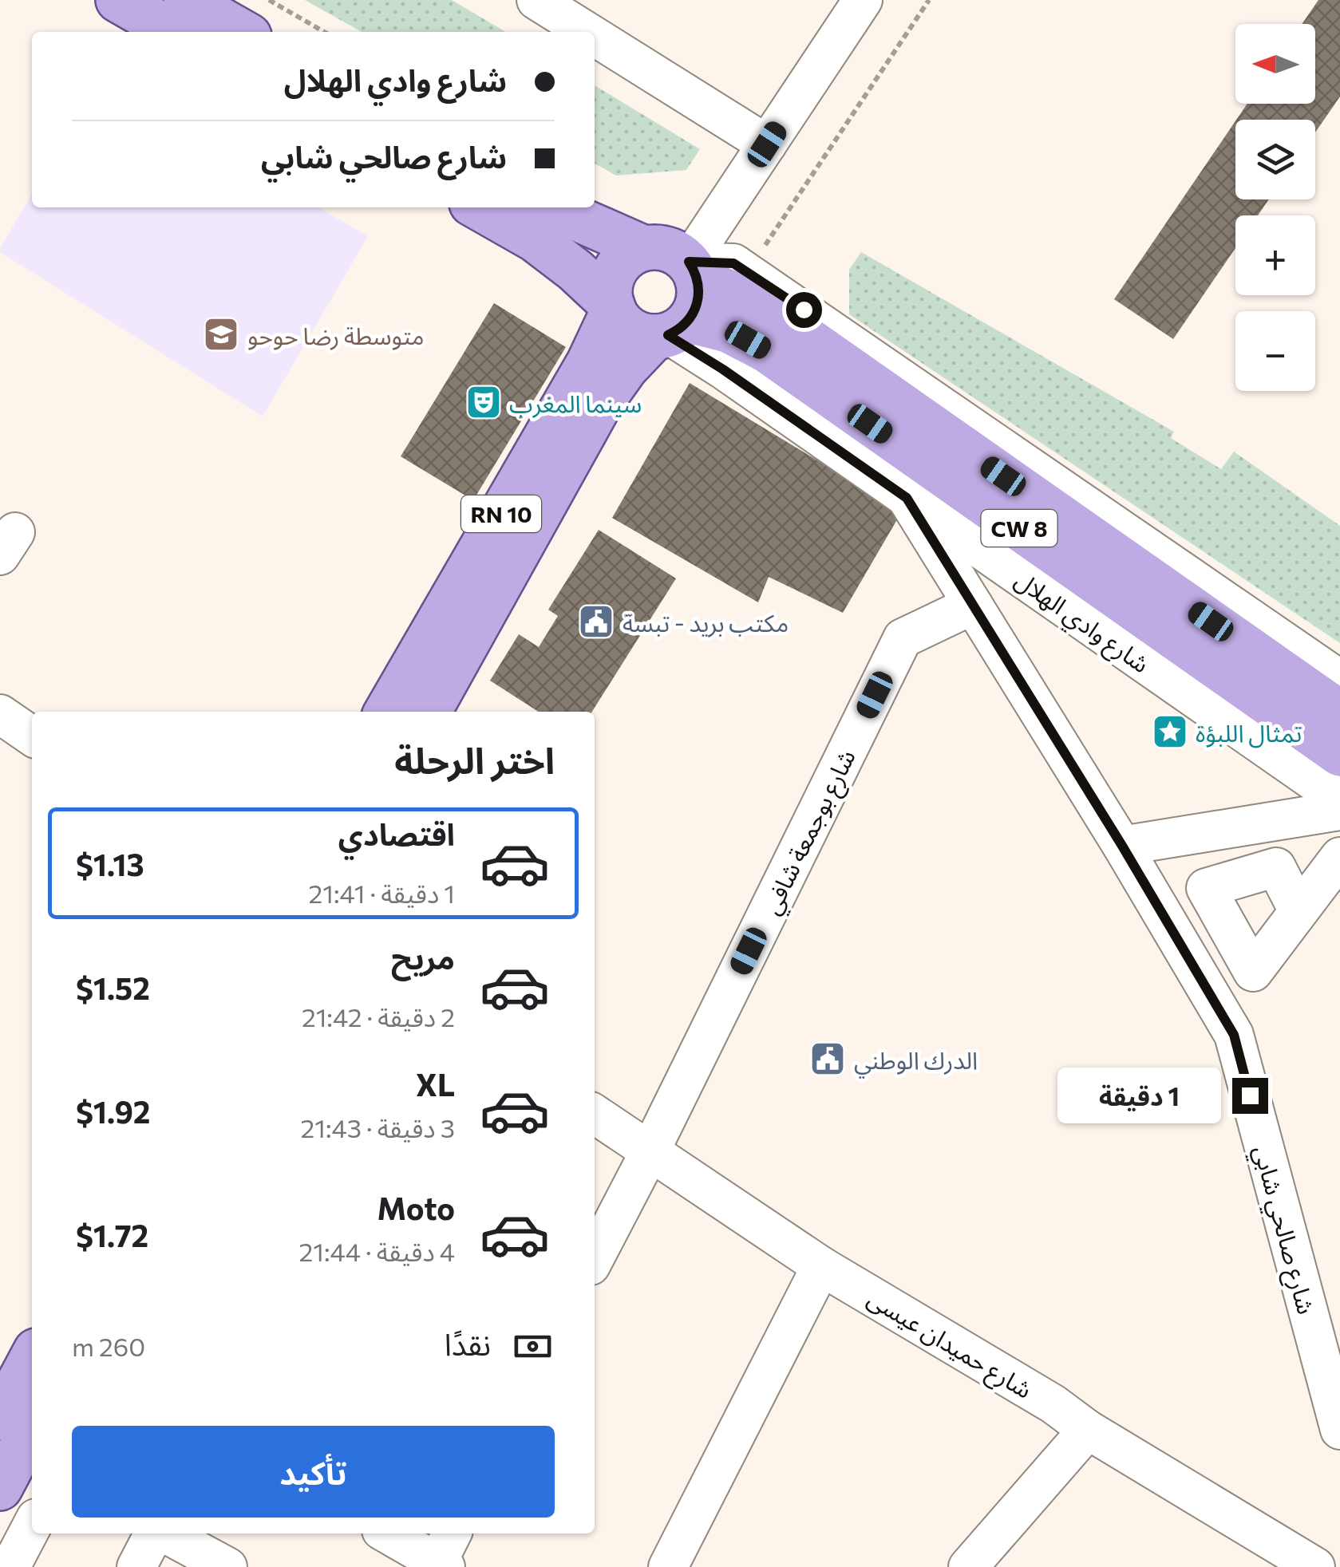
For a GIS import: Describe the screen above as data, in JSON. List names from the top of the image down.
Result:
{
  "streets": {
    "main road": ["RN 10", "CW 8", "شارع وادي الهلال"],
    "street": ["شارع بوجمعة شافي", "شارع صالحي شابي", "شارع حميدان عيسى"]
  },
  "crossings": [
    ["RN 10", "CW 8"],
    ["RN 10", "شارع وادي الهلال"],
    ["CW 8", "شارع وادي الهلال"],
    ["شارع وادي الهلال", "شارع صالحي شابي"],
    ["شارع بوجمعة شافي", "شارع صالحي شابي"],
    ["شارع بوجمعة شافي", "شارع حميدان عيسى"]
  ],
  "places": {
    "school or university": ["متوسطة رضا حوحو"],
    "theatre": ["سينما المغرب"],
    "public building": ["مكتب بريد - تبسة", "الدرك الوطني"],
    "place": ["تمثال اللبؤة"]
  },
  "north": "left",
  "page": {
    "map_buttons": ["+", "−"],
    "banner": ["شارع وادي الهلال", "شارع صالحي شابي"],
    "heading": "اختر الرحلة",
    "list": [
      {
        "name": "اقتصادي",
        "note": "1 دقيقة · 21:41",
        "value": "$1.13"
      },
      {
        "name": "مريح",
        "note": "2 دقيقة · 21:42",
        "value": "$1.52"
      },
      {
        "name": "XL",
        "note": "3 دقيقة · 21:43",
        "value": "$1.92"
      },
      {
        "name": "Moto",
        "note": "4 دقيقة · 21:44",
        "value": "$1.72"
      }
    ],
    "bubble": "1 دقيقة",
    "pay": ["نقدًا", "260 m"],
    "buttons": "تأكيد"
  }
}
